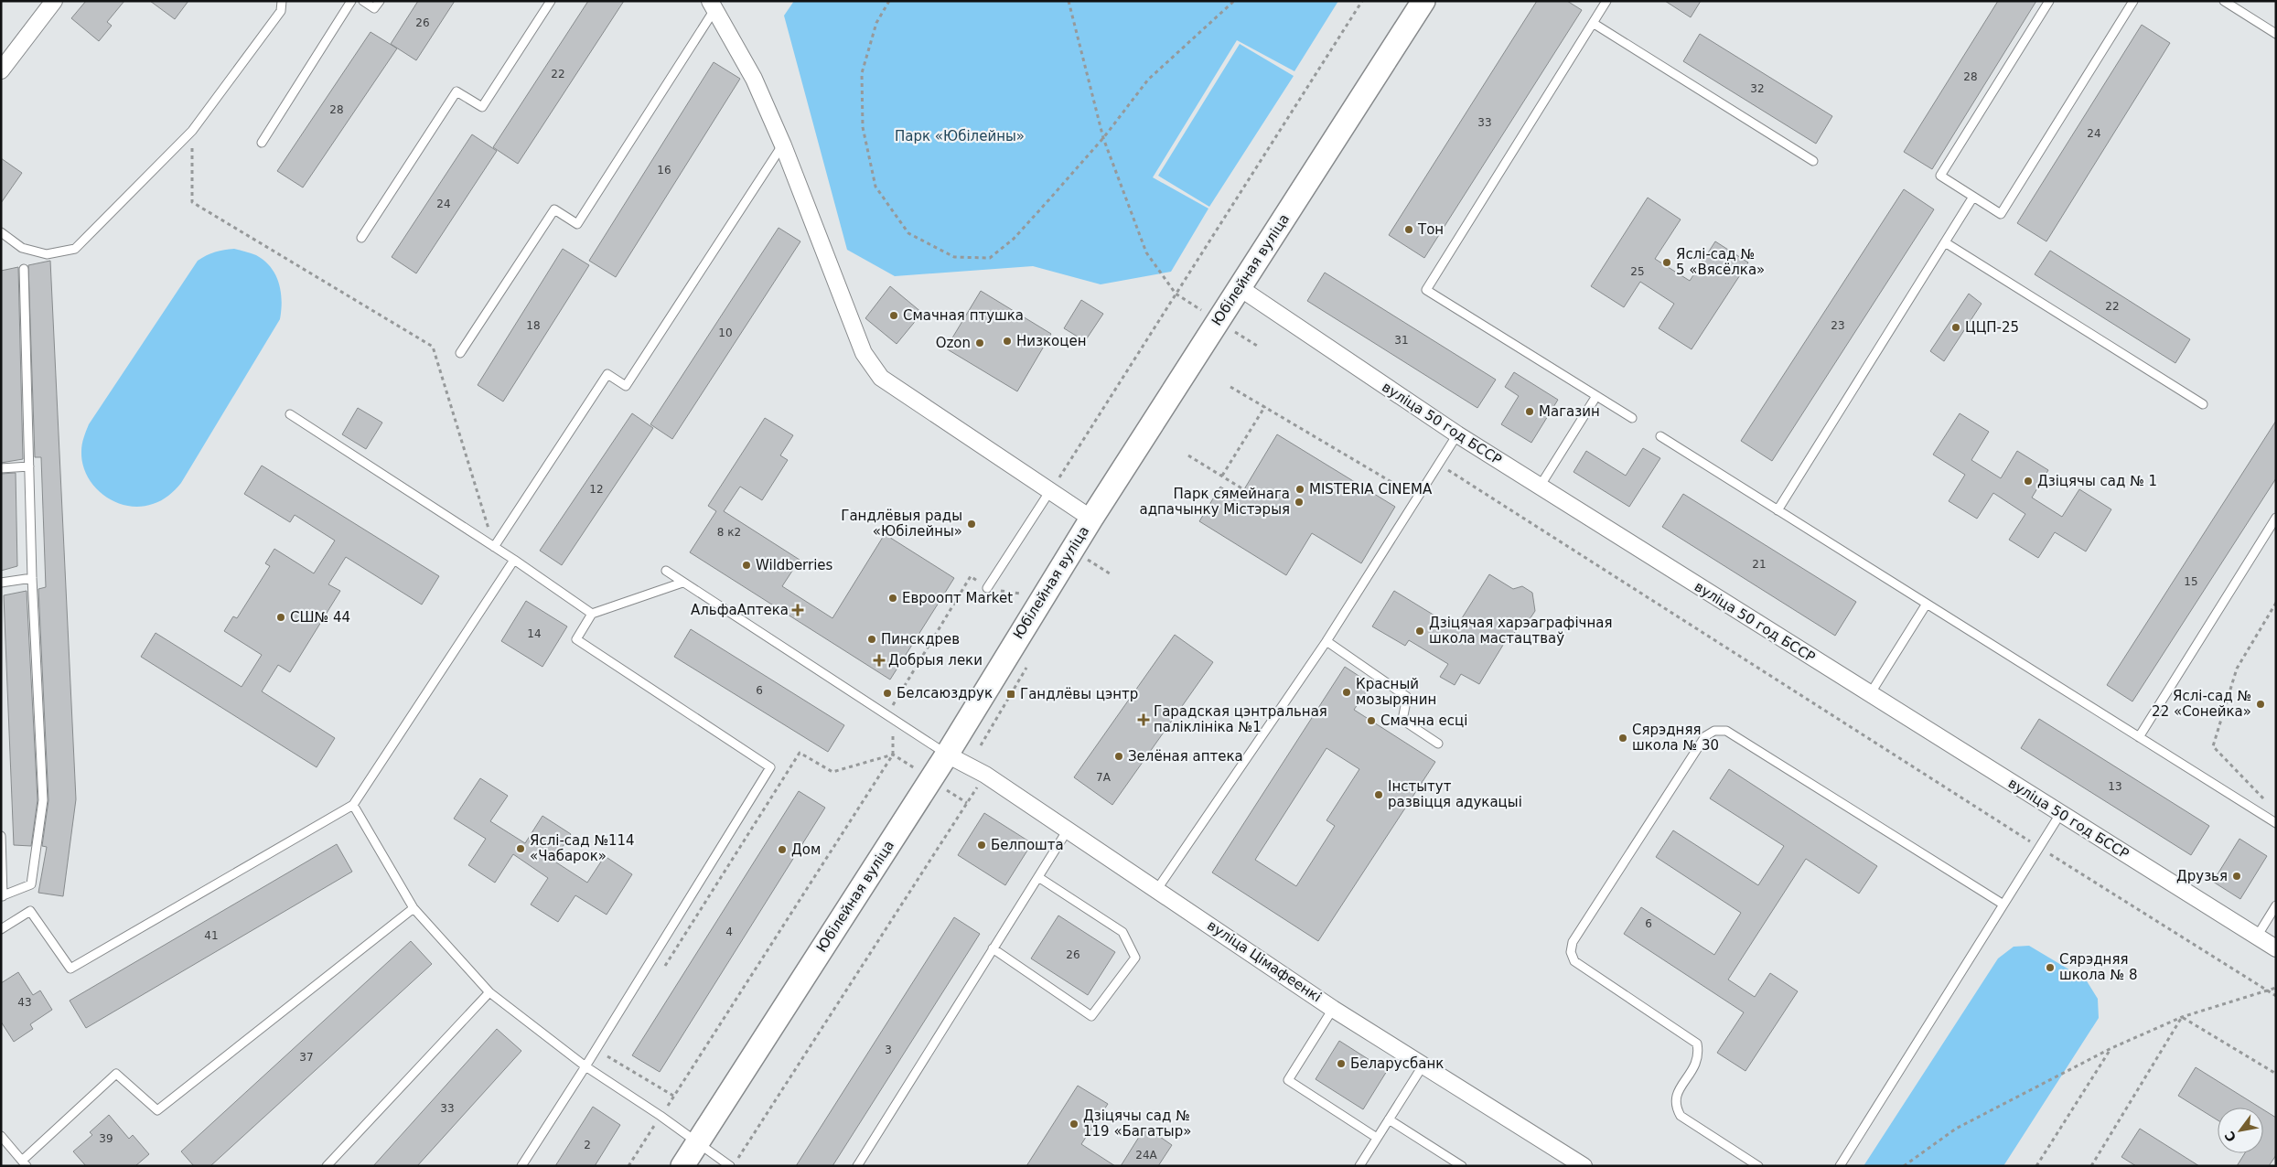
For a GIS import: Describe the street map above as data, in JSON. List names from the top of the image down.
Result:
{
  "streets": {
    "main road": ["Юбілейная вуліца"],
    "street": ["вуліца 50 год БССР", "вуліца Цімафеенкі"]
  },
  "crossings": [
    ["Юбілейная вуліца", "вуліца 50 год БССР"],
    ["Юбілейная вуліца", "вуліца Цімафеенкі"]
  ],
  "parks": ["Парк «Юбілейны»"],
  "places": {
    "other": [
      "Тон",
      "Яслі-сад № 5 «Вясёлка»",
      "Смачная птушка",
      "ЦЦП-25",
      "Низкоцен",
      "Ozon",
      "Магазин",
      "Дзіцячы сад № 1",
      "MISTERIA CINEMA",
      "Парк сямейнага адпачынку Містэрыя",
      "Гандлёвыя рады «Юбілейны»",
      "Wildberries",
      "Евроопт Market",
      "СШ№ 44",
      "Дзіцячая харэаграфічная школа мастацтваў",
      "Пинскдрев",
      "Красный мозырянин",
      "Белсаюздрук",
      "Яслі-сад № 22 «Сонейка»",
      "Смачна есцi",
      "Сярэдняя школа № 30",
      "Зелёная аптека",
      "Інстытут развіцця адукацыі",
      "Белпошта",
      "Яслі-сад №114 «Чабарок»",
      "Дом",
      "Друзья",
      "Сярэдняя школа № 8",
      "Беларусбанк",
      "Дзіцячы сад № 119 «Багатыр»"
    ],
    "health": ["АльфаАптека", "Добрыя леки", "Гарадская цэнтральная паліклініка №1"],
    "transit": ["Гандлёвы цэнтр"]
  },
  "house_numbers": [
    "26",
    "22",
    "28",
    "32",
    "28",
    "33",
    "24",
    "16",
    "24",
    "25",
    "22",
    "18",
    "23",
    "10",
    "31",
    "12",
    "8 к2",
    "21",
    "15",
    "14",
    "6",
    "7А",
    "13",
    "6",
    "4",
    "41",
    "26",
    "43",
    "3",
    "37",
    "33",
    "39",
    "2",
    "24А"
  ],
  "north": "bottom left"
}
